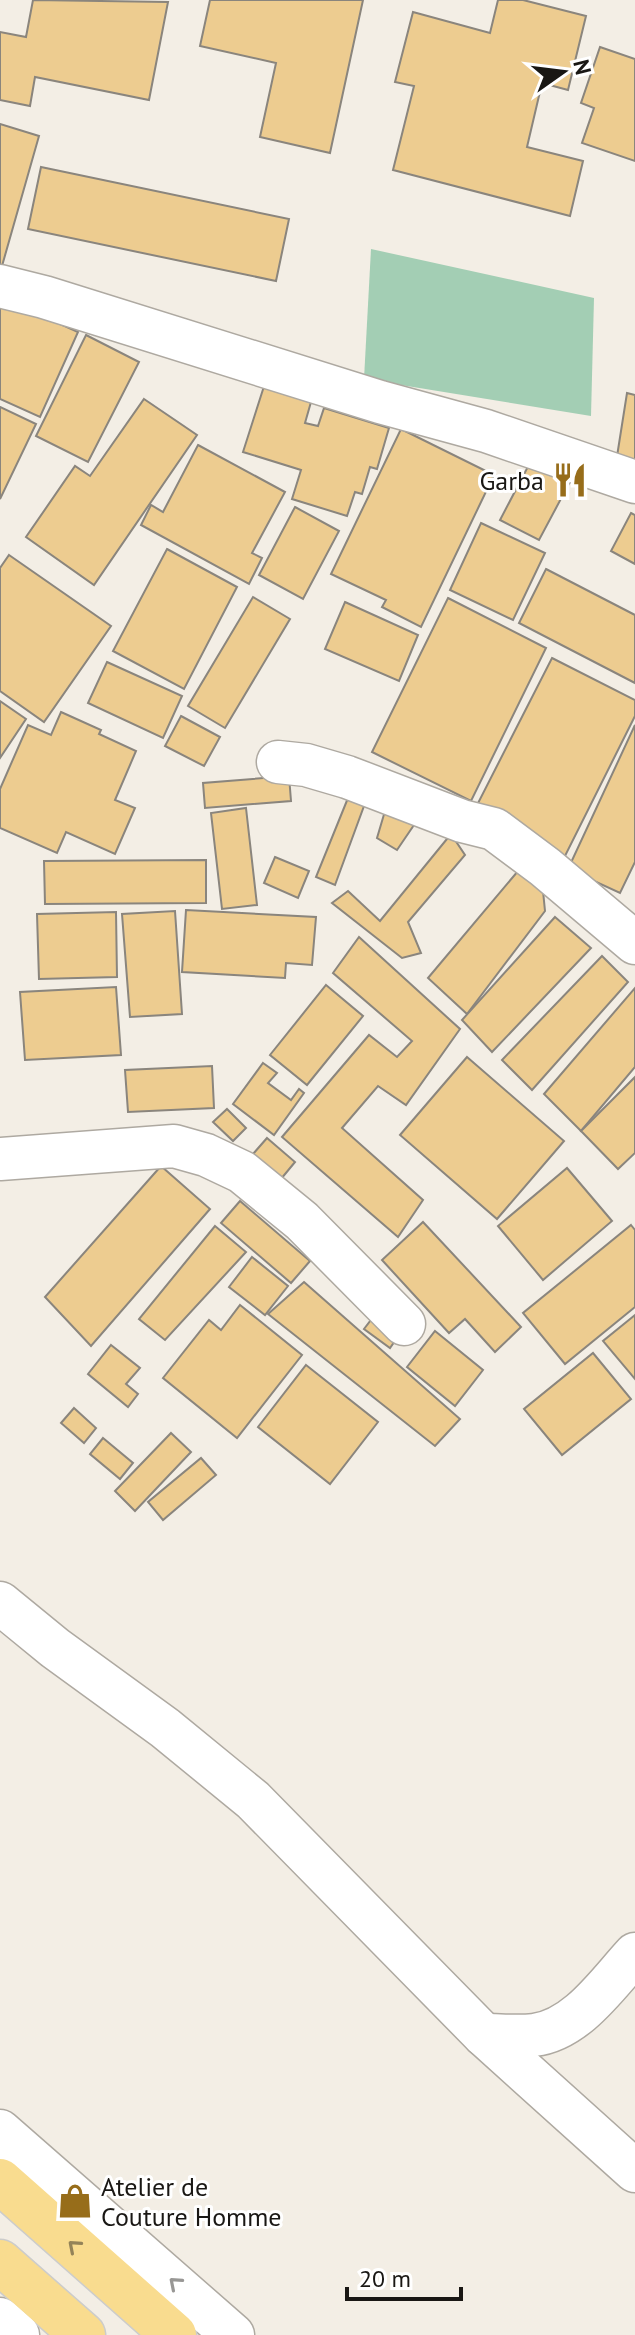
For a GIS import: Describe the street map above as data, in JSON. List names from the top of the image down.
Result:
{
  "places": {
    "restaurant": ["Garba"],
    "shop": ["Atelier de Couture Homme"]
  },
  "scale_bar": "20 m",
  "north": "right"
}
